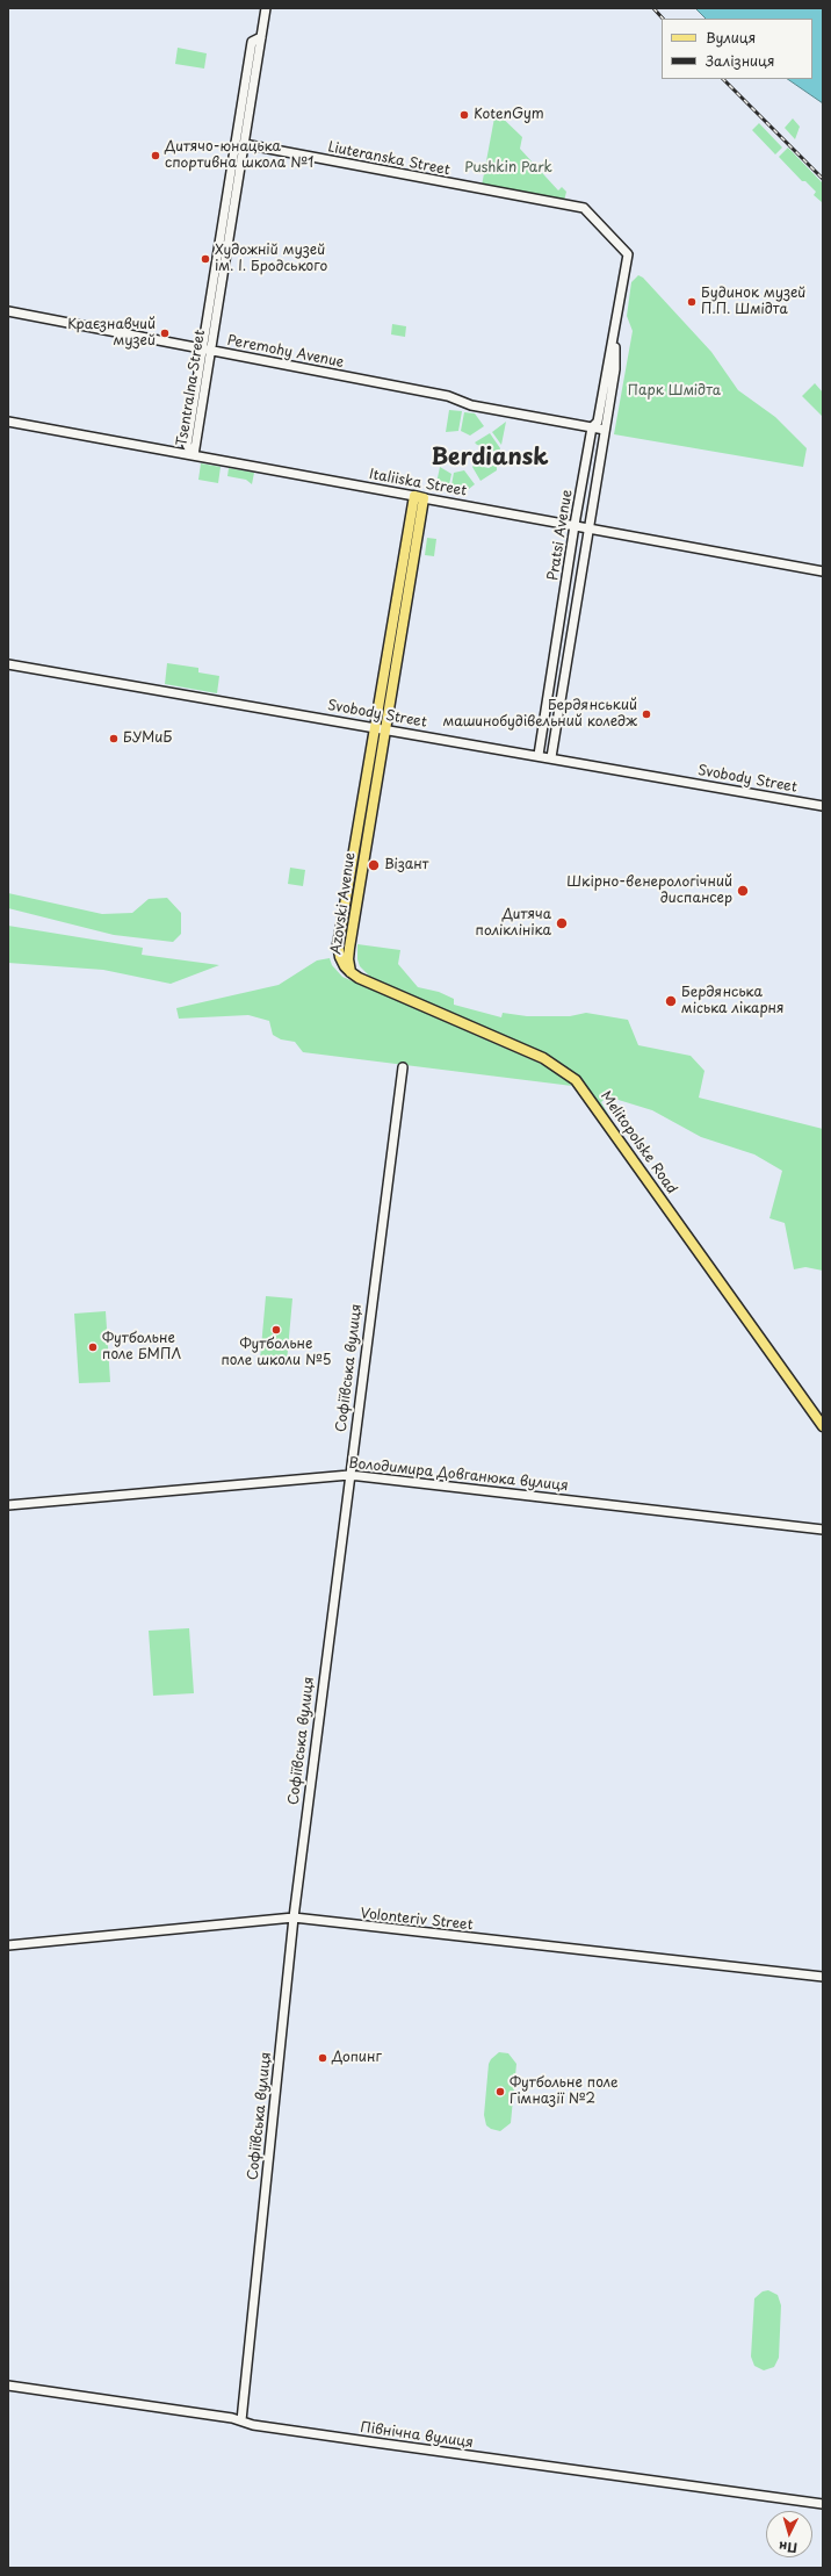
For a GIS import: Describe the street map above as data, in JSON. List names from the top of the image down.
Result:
{
  "streets": {
    "main road": ["Azovski Avenue", "Melitopolske Road"],
    "street": [
      "Liuteranska Street",
      "Peremohy Avenue",
      "Tsentralna Street",
      "Italiiska Street",
      "Pratsi Avenue",
      "Svobody Street",
      "Софіївська вулиця",
      "Володимира Довганюка вулиця",
      "Volonteriv Street",
      "Північна вулиця"
    ]
  },
  "crossings": [
    ["Liuteranska Street", "Tsentralna Street"],
    ["Liuteranska Street", "Pratsi Avenue"],
    ["Peremohy Avenue", "Tsentralna Street"],
    ["Peremohy Avenue", "Pratsi Avenue"],
    ["Tsentralna Street", "Italiiska Street"],
    ["Italiiska Street", "Pratsi Avenue"],
    ["Italiiska Street", "Azovski Avenue"],
    ["Pratsi Avenue", "Svobody Street"],
    ["Svobody Street", "Azovski Avenue"],
    ["Azovski Avenue", "Melitopolske Road"],
    ["Софіївська вулиця", "Володимира Довганюка вулиця"],
    ["Софіївська вулиця", "Volonteriv Street"],
    ["Софіївська вулиця", "Північна вулиця"]
  ],
  "districts": ["Berdiansk"],
  "parks": ["Pushkin Park", "Парк Шмідта"],
  "places": [
    "KotenGym",
    "Дитячо-юнацька спортивна школа №1",
    "Художній музей ім. І. Бродського",
    "Будинок музей П.П. Шмідта",
    "Краєзнавчий музей",
    "Бердянський машинобудівельний коледж",
    "БУМиБ",
    "Візант",
    "Шкірно-венерологічний диспансер",
    "Дитяча поліклініка",
    "Бердянська міська лікарня",
    "Футбольне поле школи №5",
    "Футбольне поле БМПЛ",
    "Допинг",
    "Футбольне поле Гімназії №2"
  ],
  "legend": ["Вулиця", "Залізниця"],
  "north": "bottom"
}
